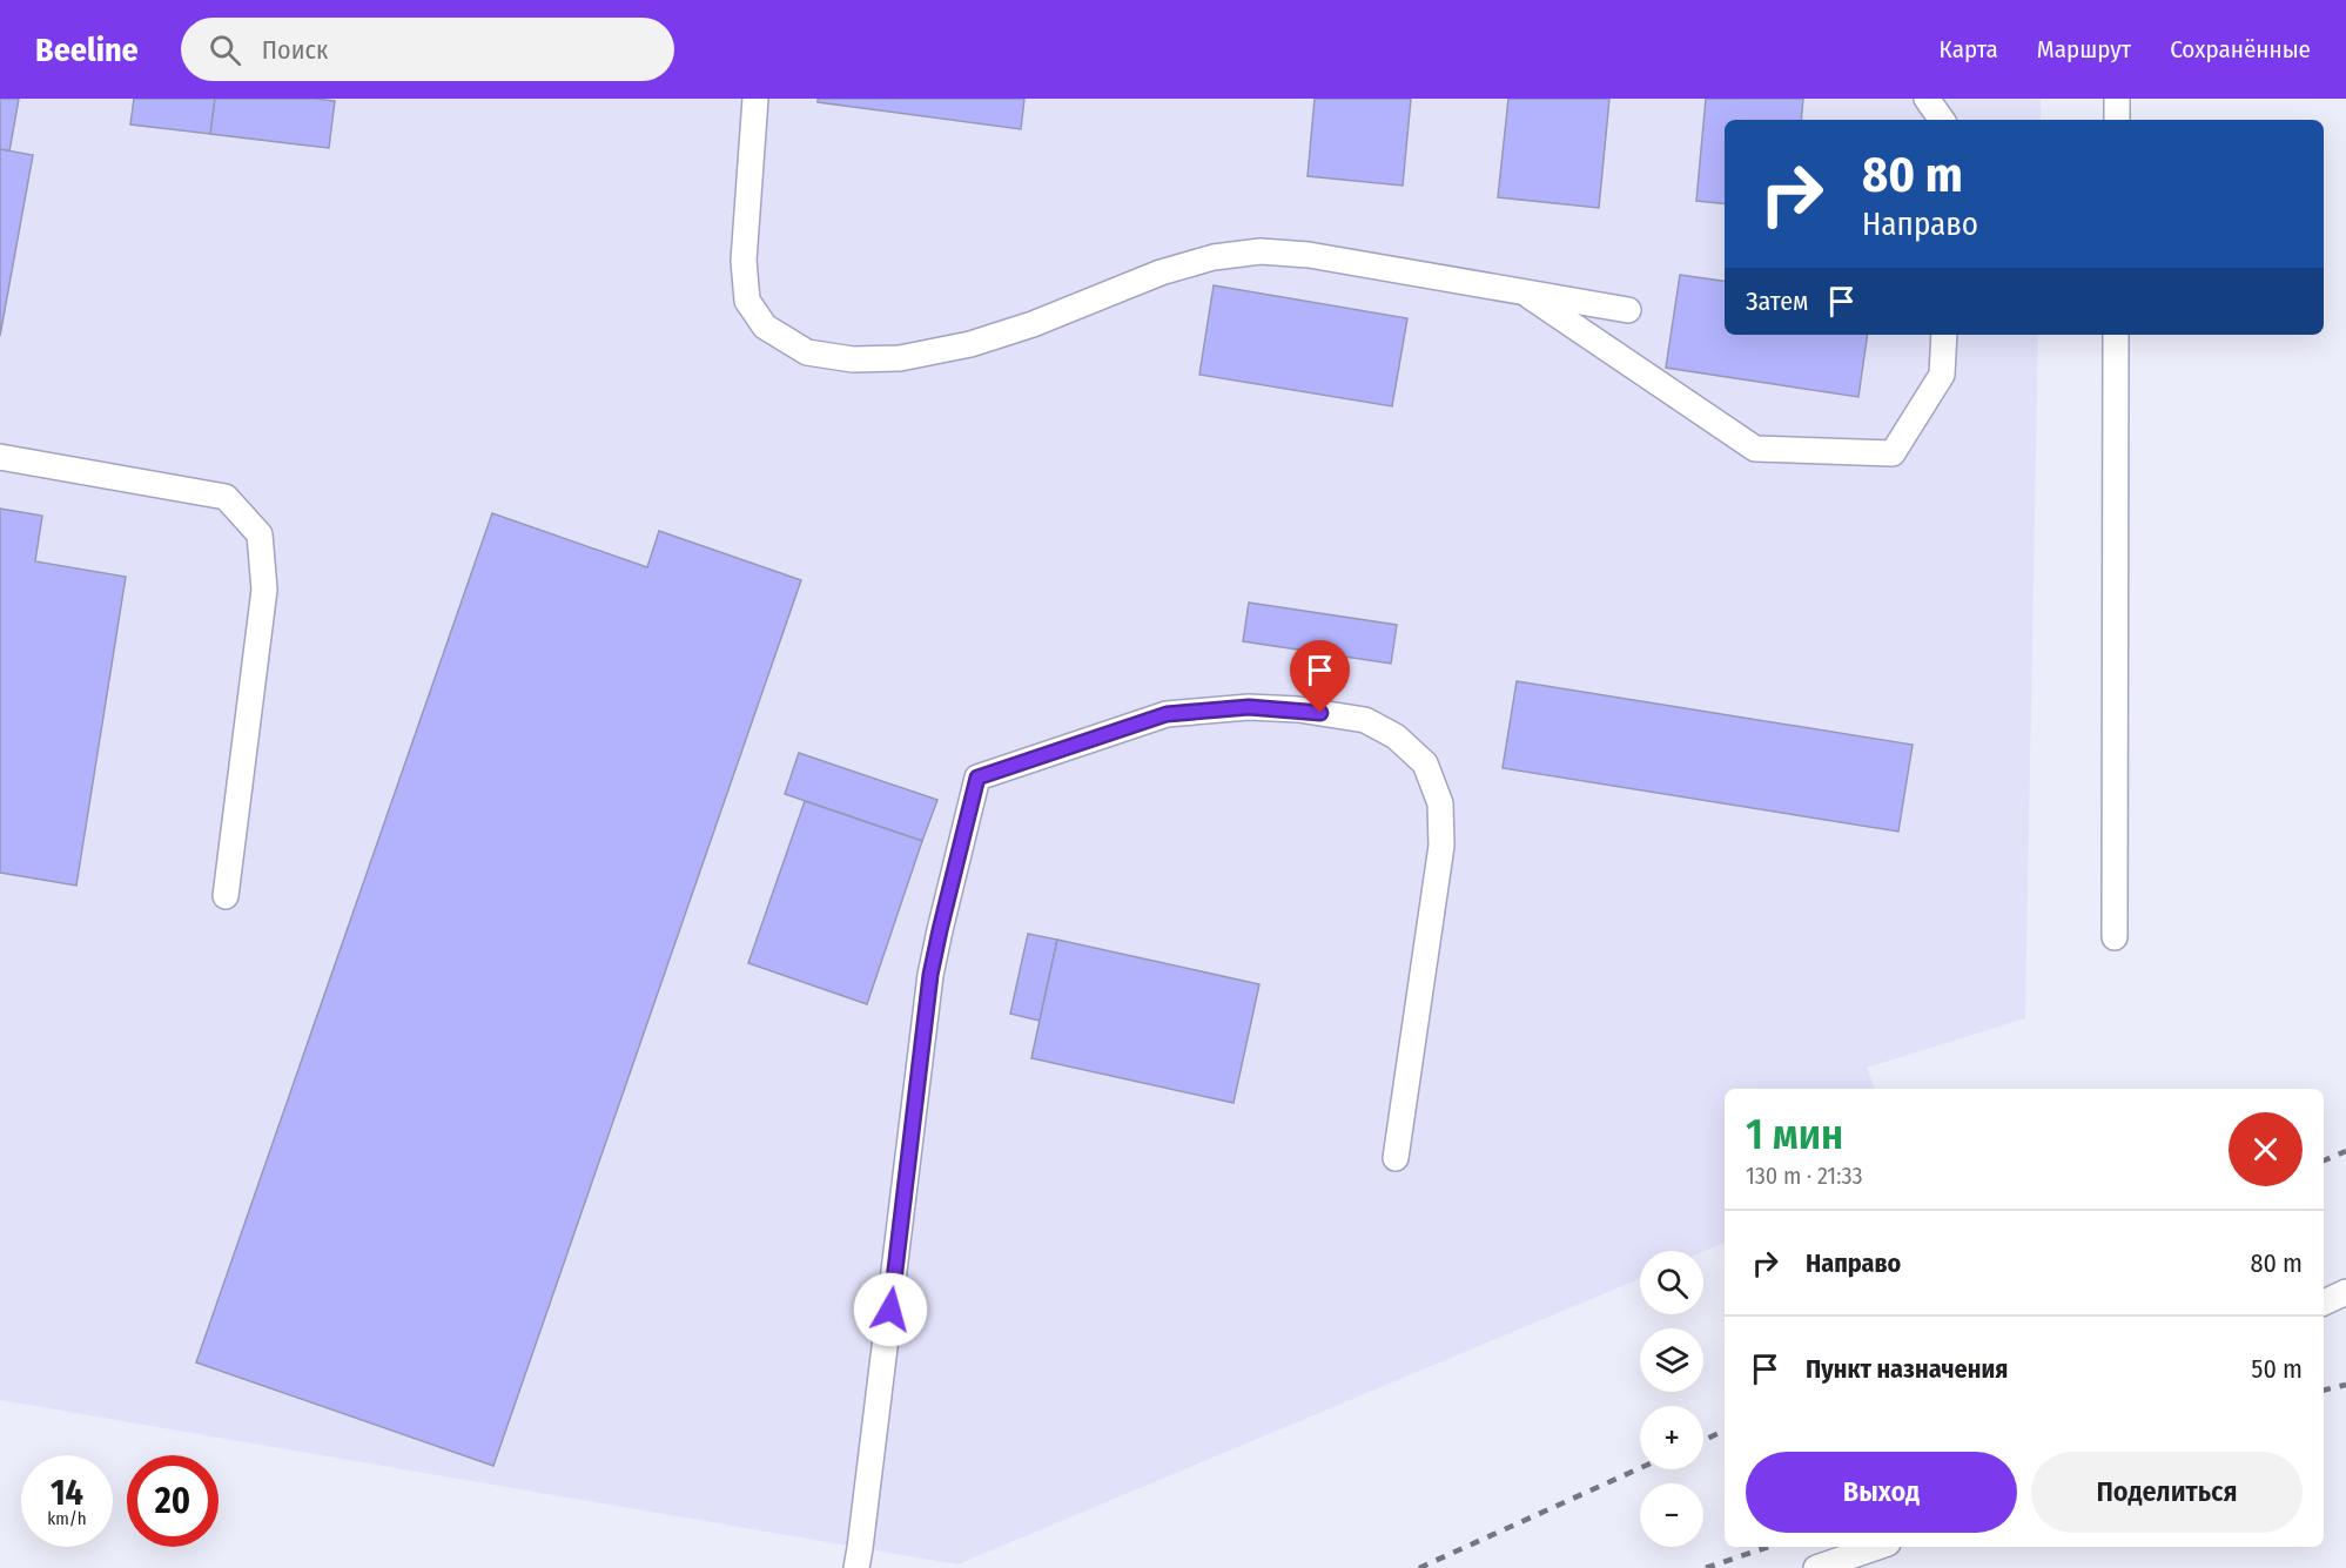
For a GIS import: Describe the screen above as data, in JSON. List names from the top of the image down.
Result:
{
  "page": {
    "header": "Beeline",
    "search": "Поиск",
    "nav": ["Карта", "Маршрут", "Сохранённые"],
    "turn": ["80 m", "Направо"],
    "then": "Затем",
    "heading": ["1 мин", "130 m · 21:33"],
    "list": [
      {
        "name": "Направо",
        "value": "80 m"
      },
      {
        "name": "Пункт назначения",
        "value": "50 m"
      }
    ],
    "map_buttons": ["+", "−"],
    "buttons": ["Выход", "Поделиться"],
    "speed": "14 km/h",
    "limit": "20"
  }
}
